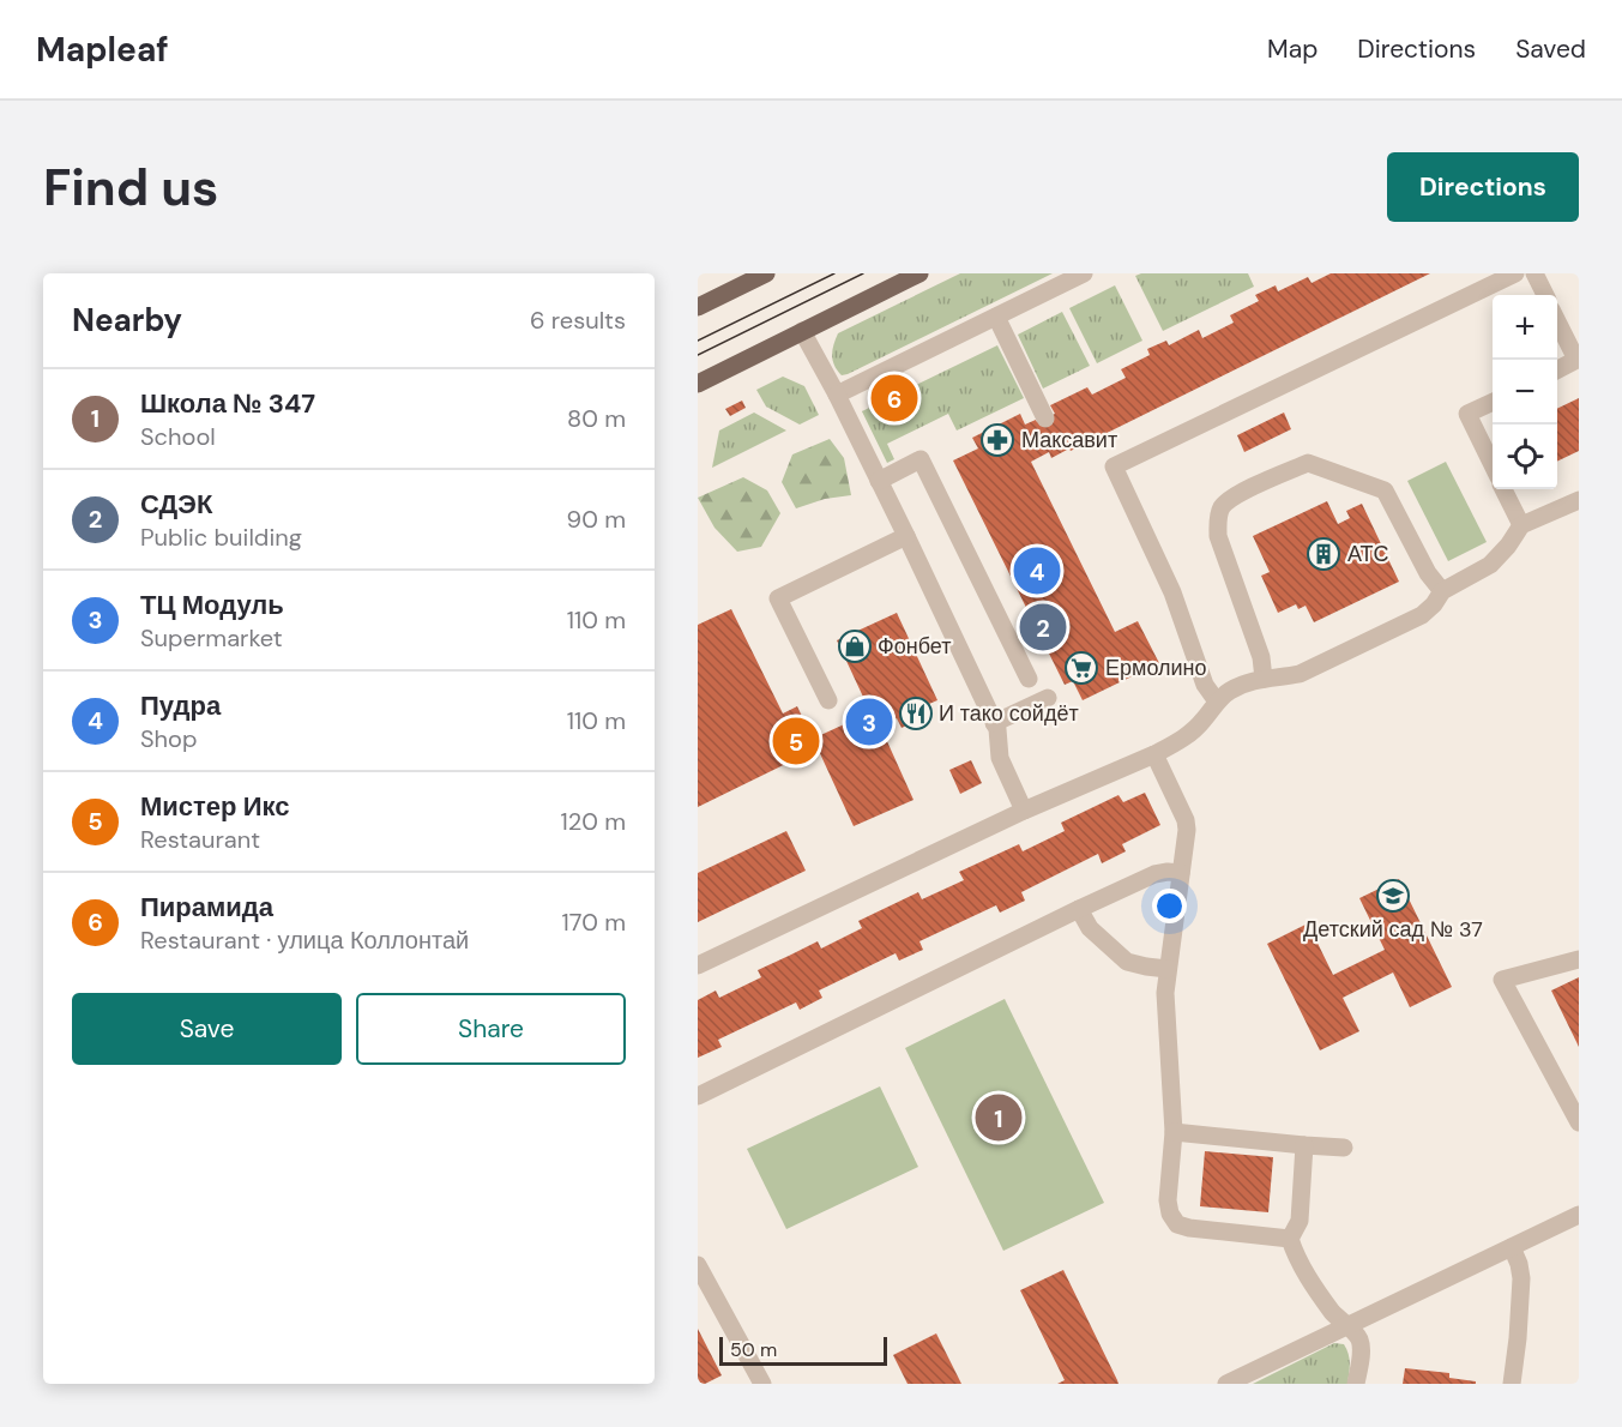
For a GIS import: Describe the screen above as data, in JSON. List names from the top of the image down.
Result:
{
  "places": {
    "pharmacy": ["Максавит"],
    "building": ["АТС"],
    "shop": ["Фонбет"],
    "supermarket": ["Ермолино"],
    "restaurant": ["И тако сойдёт"],
    "school or university": ["Детский сад № 37"]
  },
  "scale_bar": "50 m",
  "page": {
    "header": "Mapleaf",
    "nav": ["Map", "Directions", "Saved"],
    "buttons": [
      "Directions",
      ["Save", "Share"]
    ],
    "title": "Find us",
    "heading": ["Nearby", "6 results"],
    "map_buttons": ["+", "−"],
    "list": [
      {
        "mark": "1",
        "name": "Школа № 347",
        "note": "School",
        "value": "80 m"
      },
      {
        "mark": "2",
        "name": "СДЭК",
        "note": "Public building",
        "value": "90 m"
      },
      {
        "mark": "3",
        "name": "ТЦ Модуль",
        "note": "Supermarket",
        "value": "110 m"
      },
      {
        "mark": "4",
        "name": "Пудра",
        "note": "Shop",
        "value": "110 m"
      },
      {
        "mark": "5",
        "name": "Мистер Икс",
        "note": "Restaurant",
        "value": "120 m"
      },
      {
        "mark": "6",
        "name": "Пирамида",
        "note": "Restaurant · улица Коллонтай",
        "value": "170 m"
      }
    ],
    "pins": [
      "6",
      "4",
      "2",
      "3",
      "5",
      "1"
    ],
    "scale": "50 m"
  }
}
